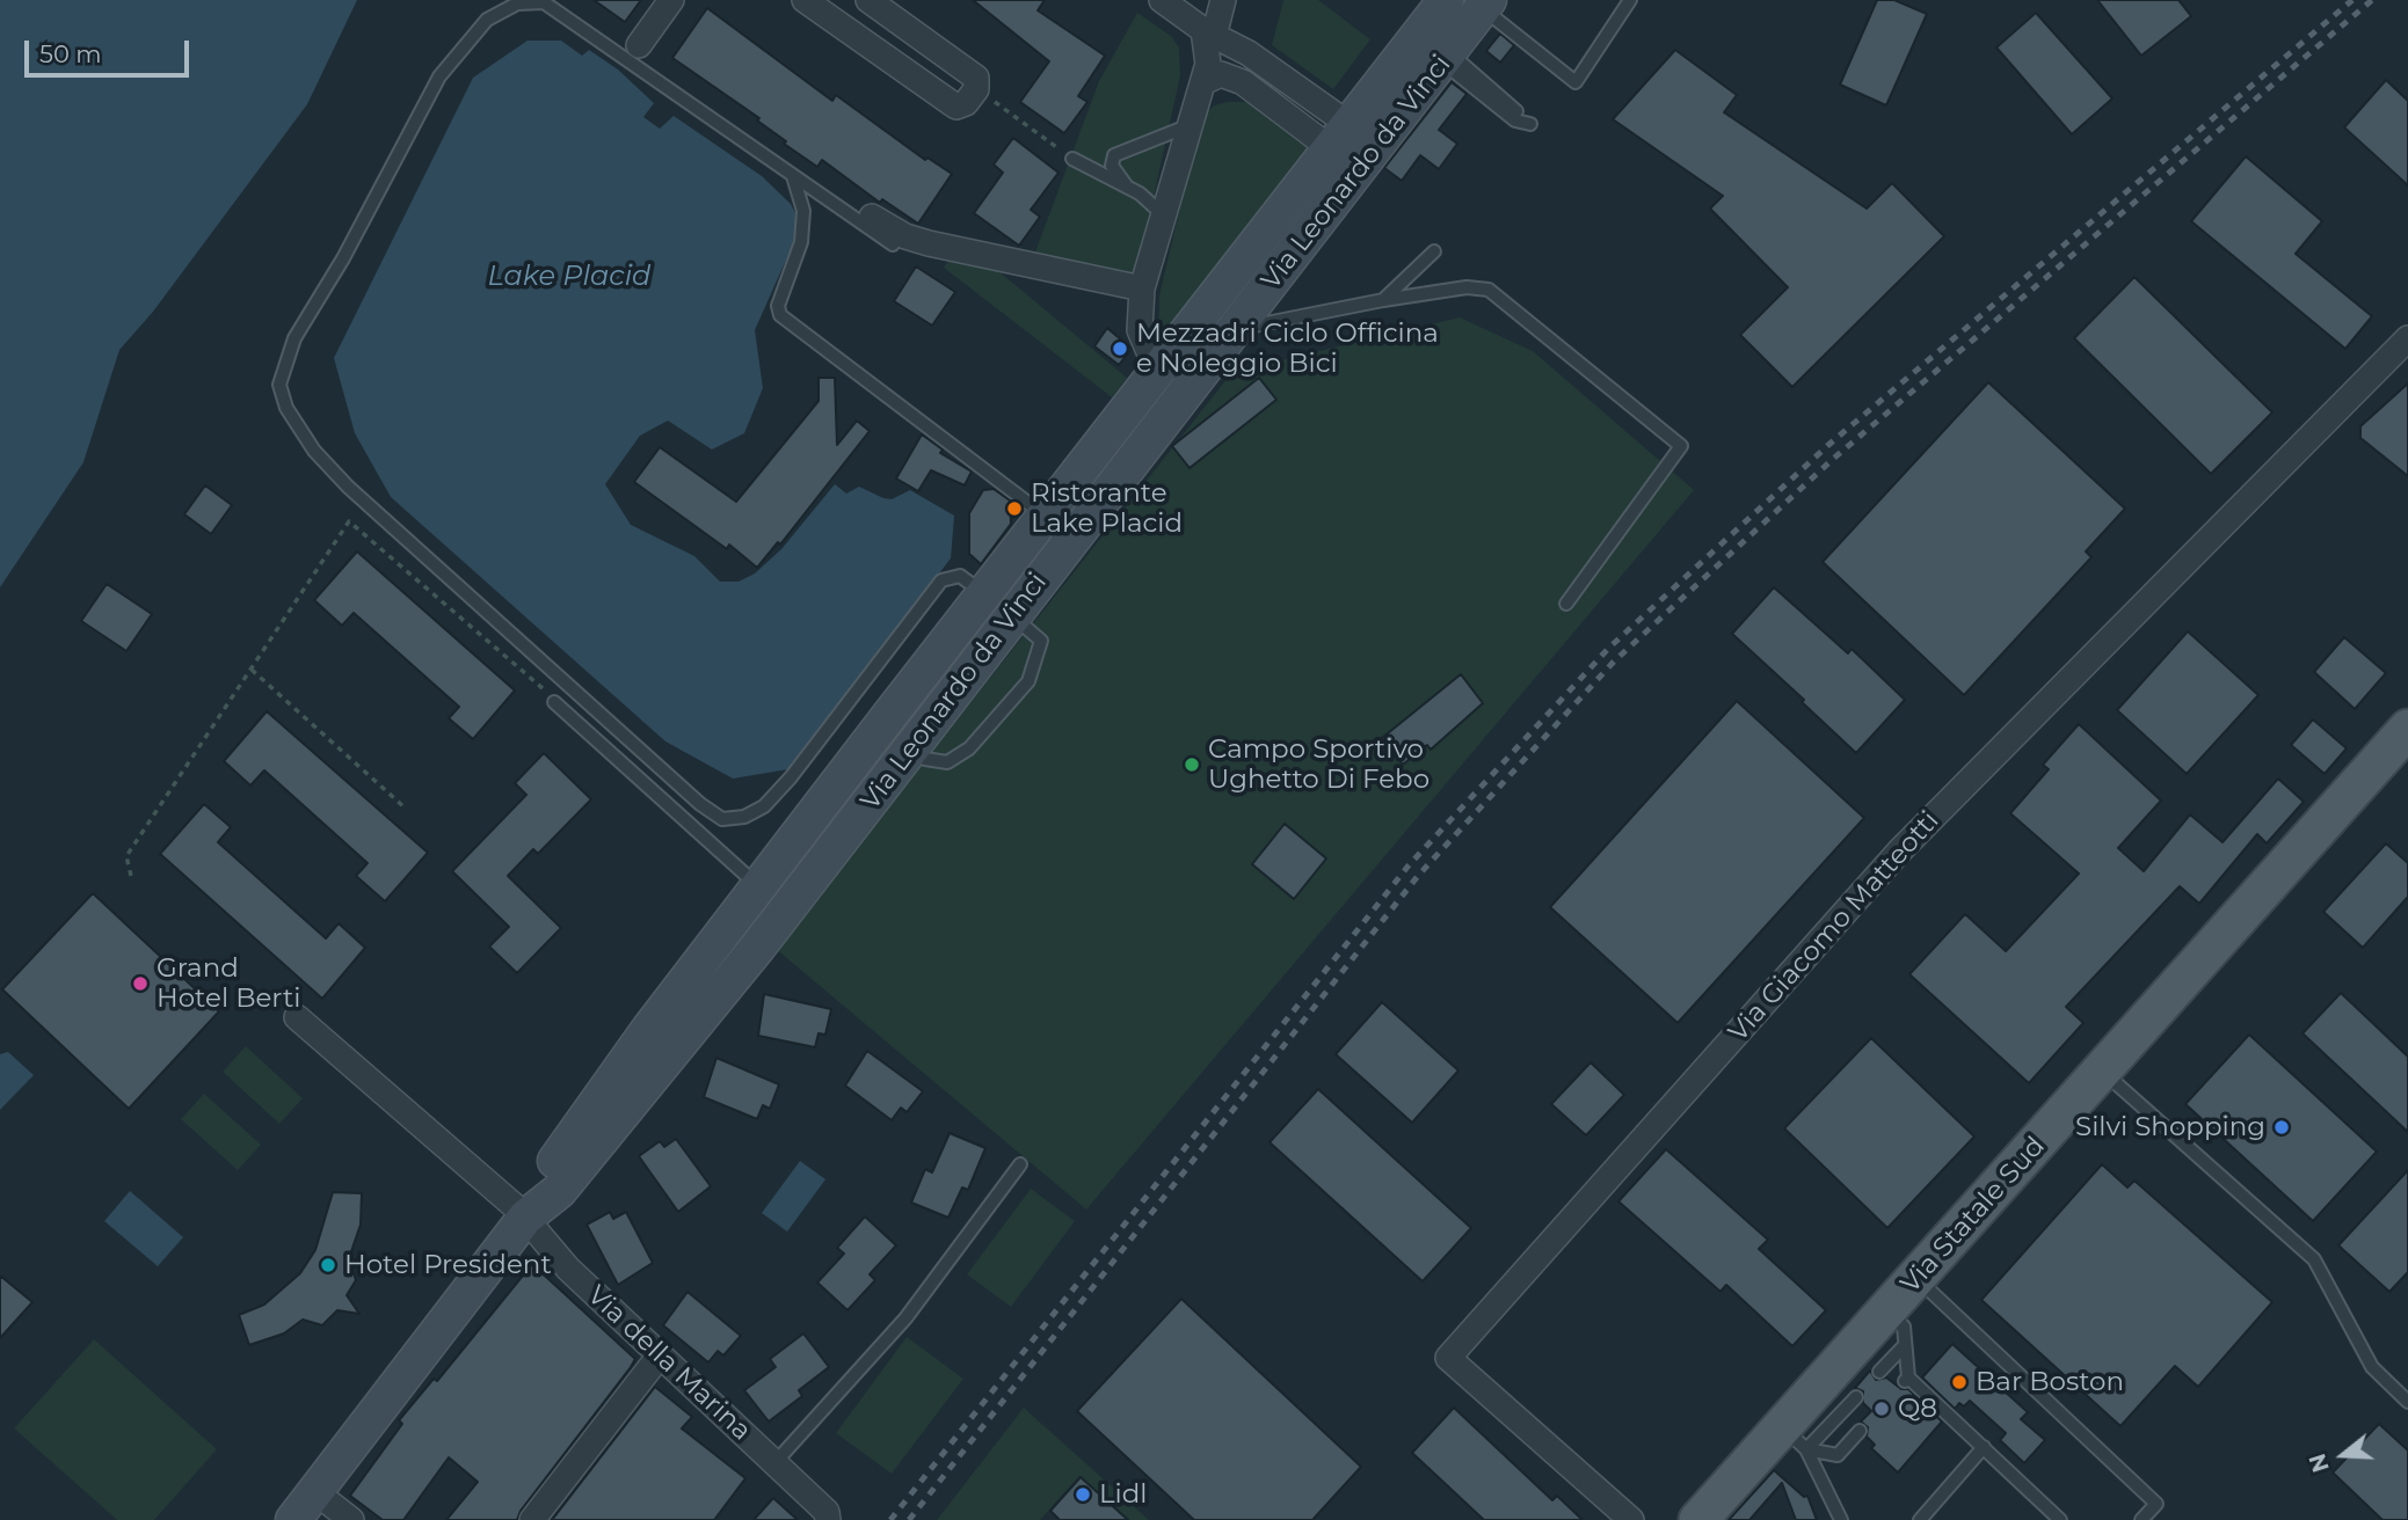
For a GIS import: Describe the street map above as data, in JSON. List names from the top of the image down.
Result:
{
  "streets": {
    "main road": ["Via Statale Sud"],
    "street": ["Via Leonardo da Vinci", "Via Giacomo Matteotti", "Via della Marina"]
  },
  "crossings": [
    ["Via Leonardo da Vinci", "Via della Marina"]
  ],
  "water": ["Lake Placid"],
  "places": [
    "Mezzadri Ciclo Officina e Noleggio Bici",
    "Ristorante Lake Placid",
    "Campo Sportivo Ughetto Di Febo",
    "Grand Hotel Berti",
    "Silvi Shopping",
    "Hotel President",
    "Bar Boston",
    "Q8",
    "Lidl"
  ],
  "scale_bar": "50 m",
  "north": "left"
}
